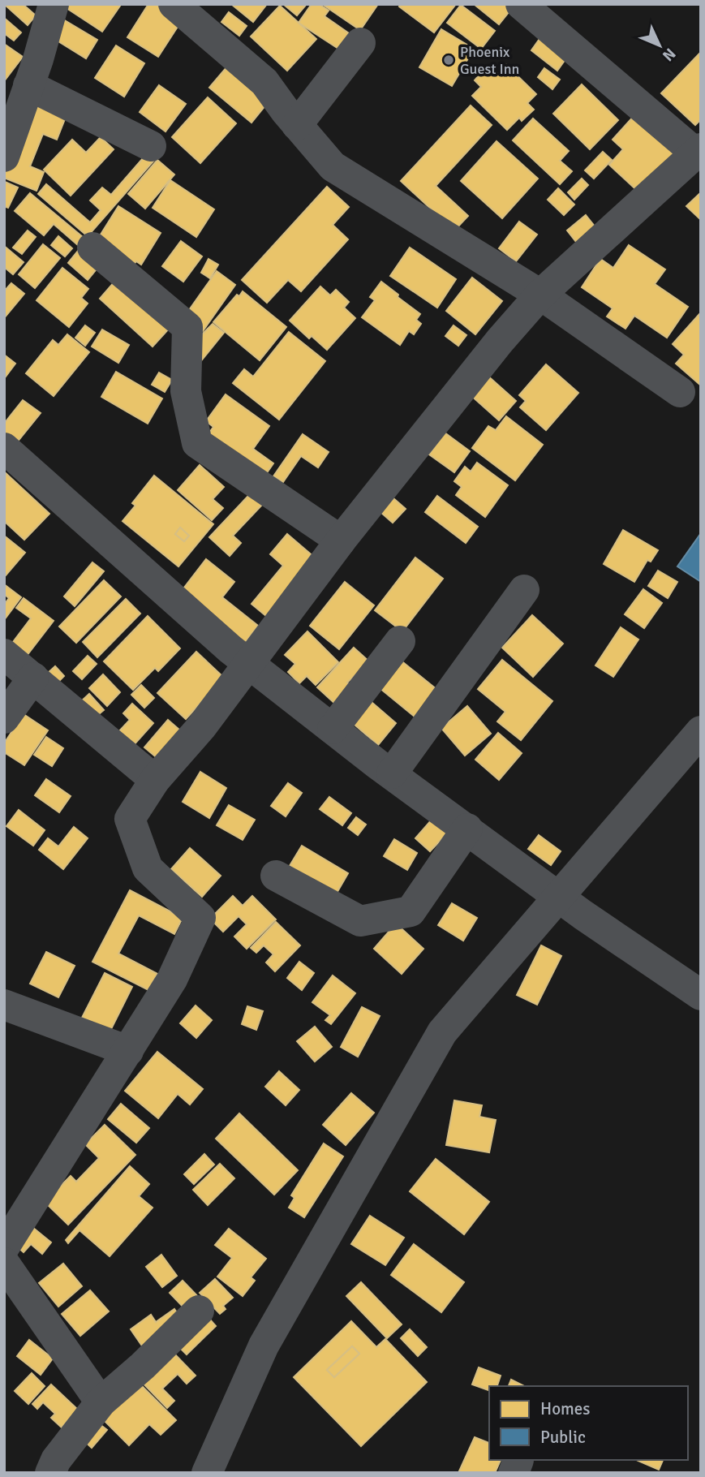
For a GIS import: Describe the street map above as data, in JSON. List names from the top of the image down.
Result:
{
  "places": ["Phoenix Guest Inn"],
  "legend": ["Homes", "Public"],
  "north": "bottom right"
}
